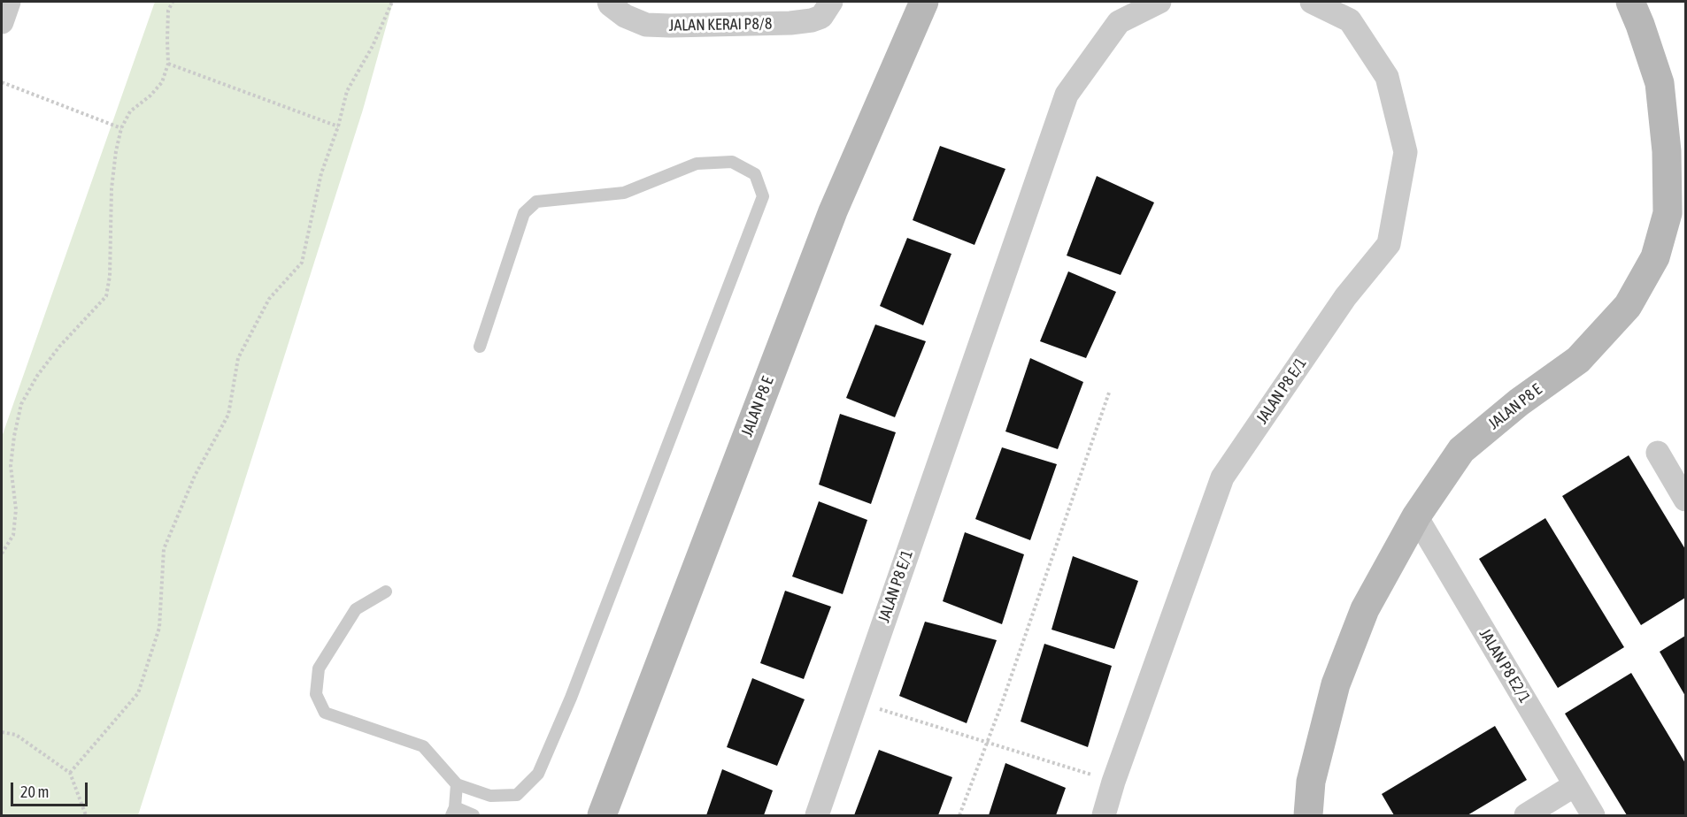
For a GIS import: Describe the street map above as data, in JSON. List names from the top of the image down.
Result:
{
  "streets": {
    "street": [
      "JALAN KERAI P8/8",
      "JALAN P8 E/1",
      "JALAN P8 E",
      "JALAN P8 E2/1"
    ]
  },
  "crossings": [
    ["JALAN P8 E", "JALAN P8 E2/1"]
  ],
  "scale_bar": "20 m"
}
